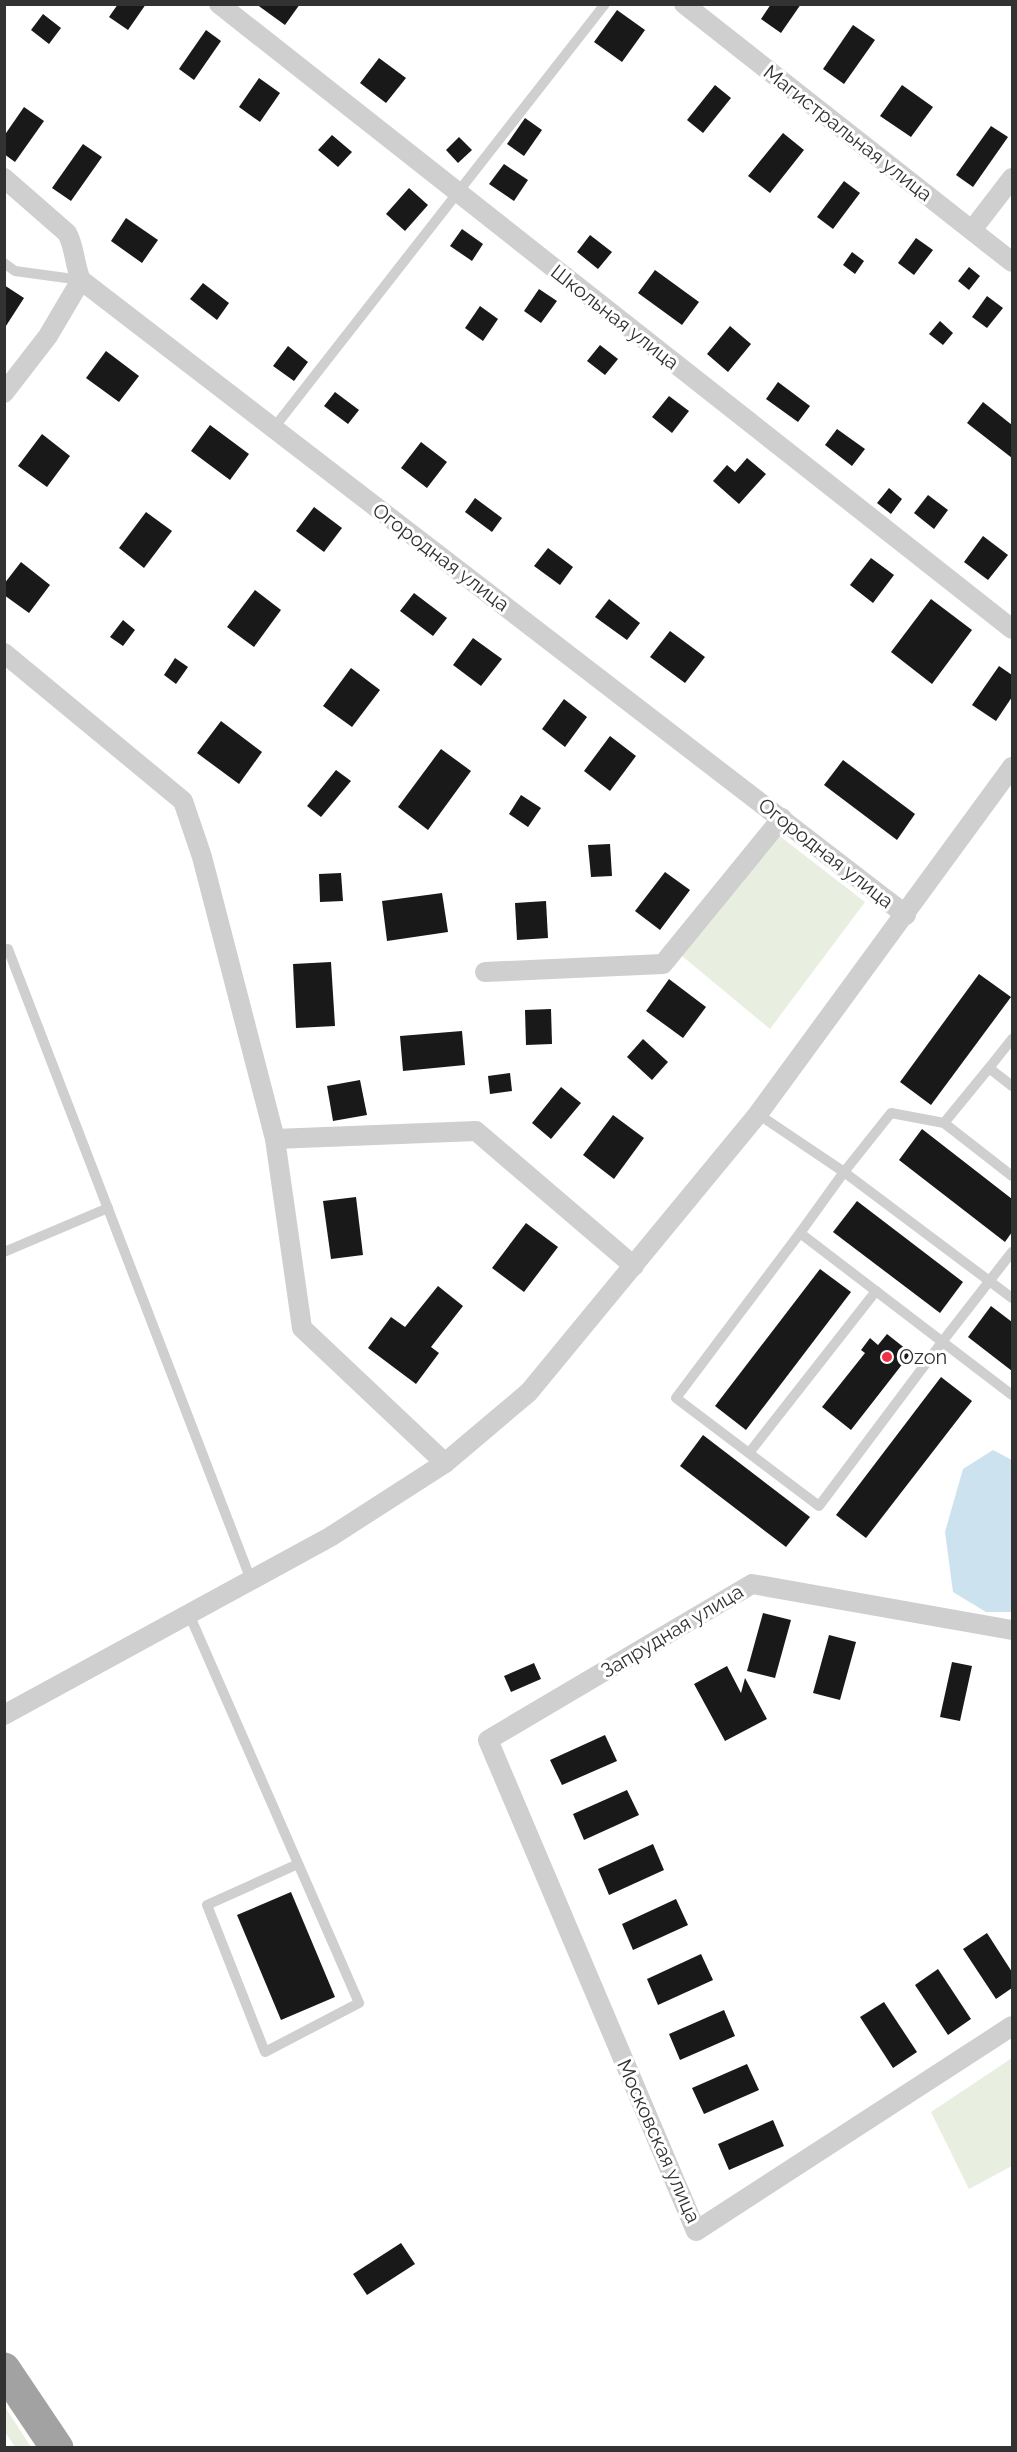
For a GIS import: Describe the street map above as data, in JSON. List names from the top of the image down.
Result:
{
  "streets": {
    "street": [
      "Магистральная улица",
      "Школьная улица",
      "Огородная улица",
      "Запрудная улица",
      "Московская улица"
    ]
  },
  "crossings": [
    ["Запрудная улица", "Московская улица"]
  ],
  "places": ["Ozon"]
}
